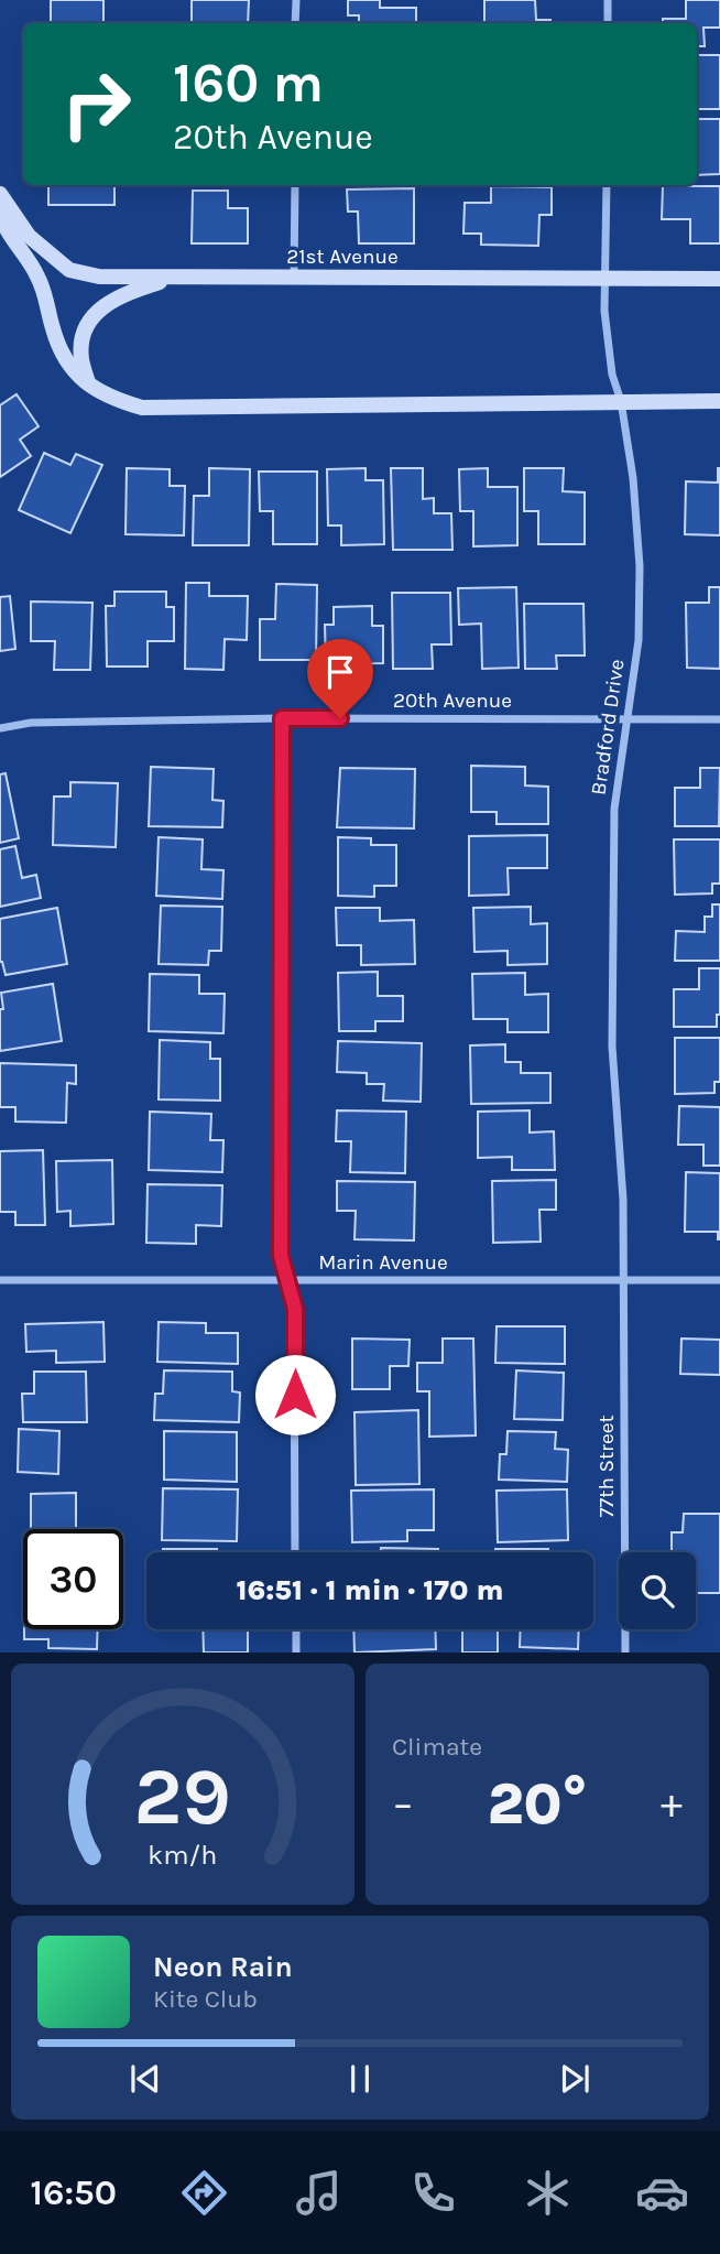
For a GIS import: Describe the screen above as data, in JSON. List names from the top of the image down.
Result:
{
  "streets": {
    "street": [
      "21st Avenue",
      "20th Avenue",
      "Bradford Drive",
      "Marin Avenue",
      "77th Street"
    ]
  },
  "crossings": [
    ["21st Avenue", "Bradford Drive"],
    ["20th Avenue", "Bradford Drive"],
    ["Bradford Drive", "Marin Avenue"],
    ["Bradford Drive", "77th Street"],
    ["Marin Avenue", "77th Street"]
  ],
  "page": {
    "turn": ["160 m", "20th Avenue"],
    "limit": "30",
    "trip": "16:51 · 1 min · 170 m",
    "tile": "Climate",
    "heat": ["−", "20°", "+"],
    "song": ["Neon Rain", "Kite Club"],
    "tabs": "16:50",
    "gauge": ["29", "km/h"]
  }
}
